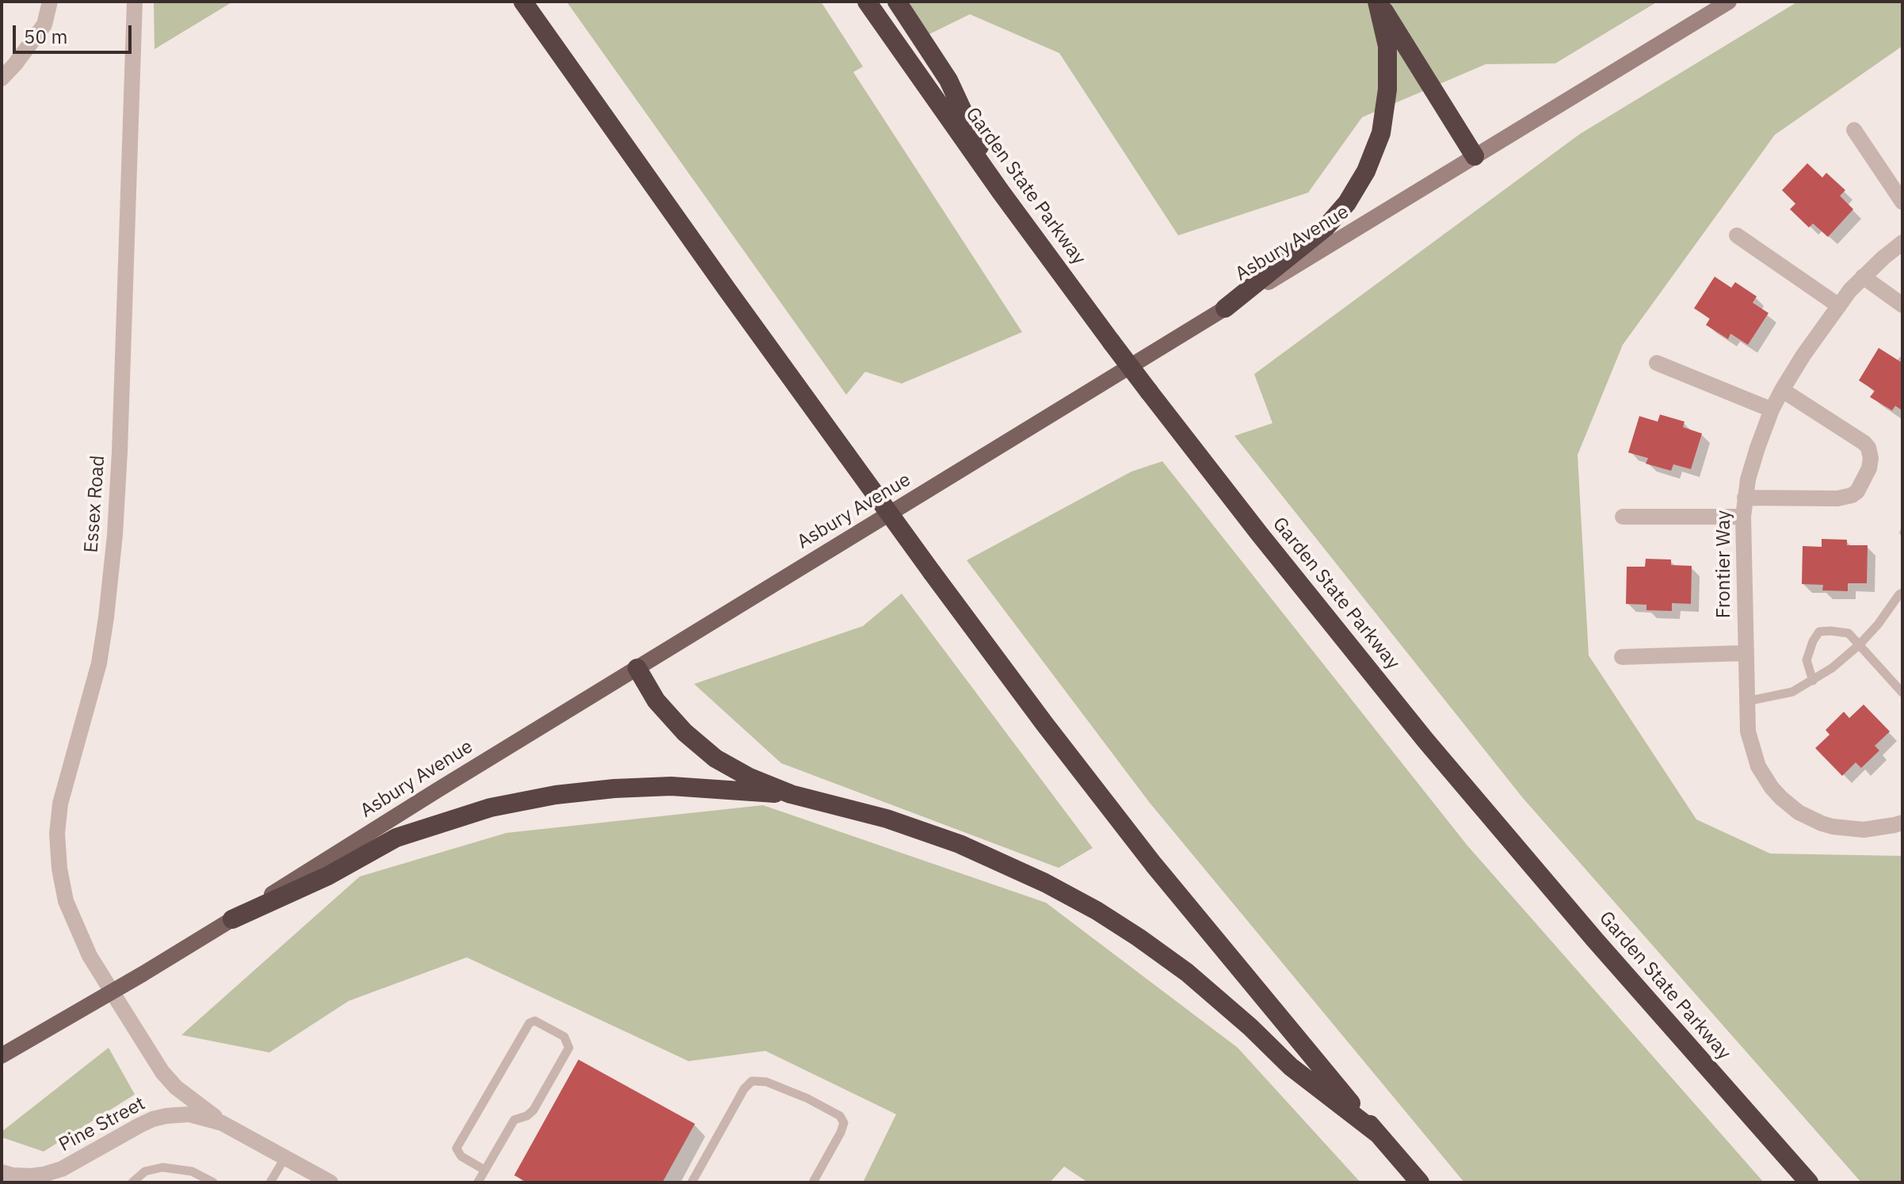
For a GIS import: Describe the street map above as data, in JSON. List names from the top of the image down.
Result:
{
  "streets": {
    "highway": ["Garden State Parkway"],
    "main road": ["Asbury Avenue"],
    "street": ["Essex Road", "Frontier Way", "Pine Street"]
  },
  "crossings": [
    ["Asbury Avenue", "Essex Road"],
    ["Asbury Avenue", "Pine Street"],
    ["Essex Road", "Pine Street"]
  ],
  "scale_bar": "50 m"
}
